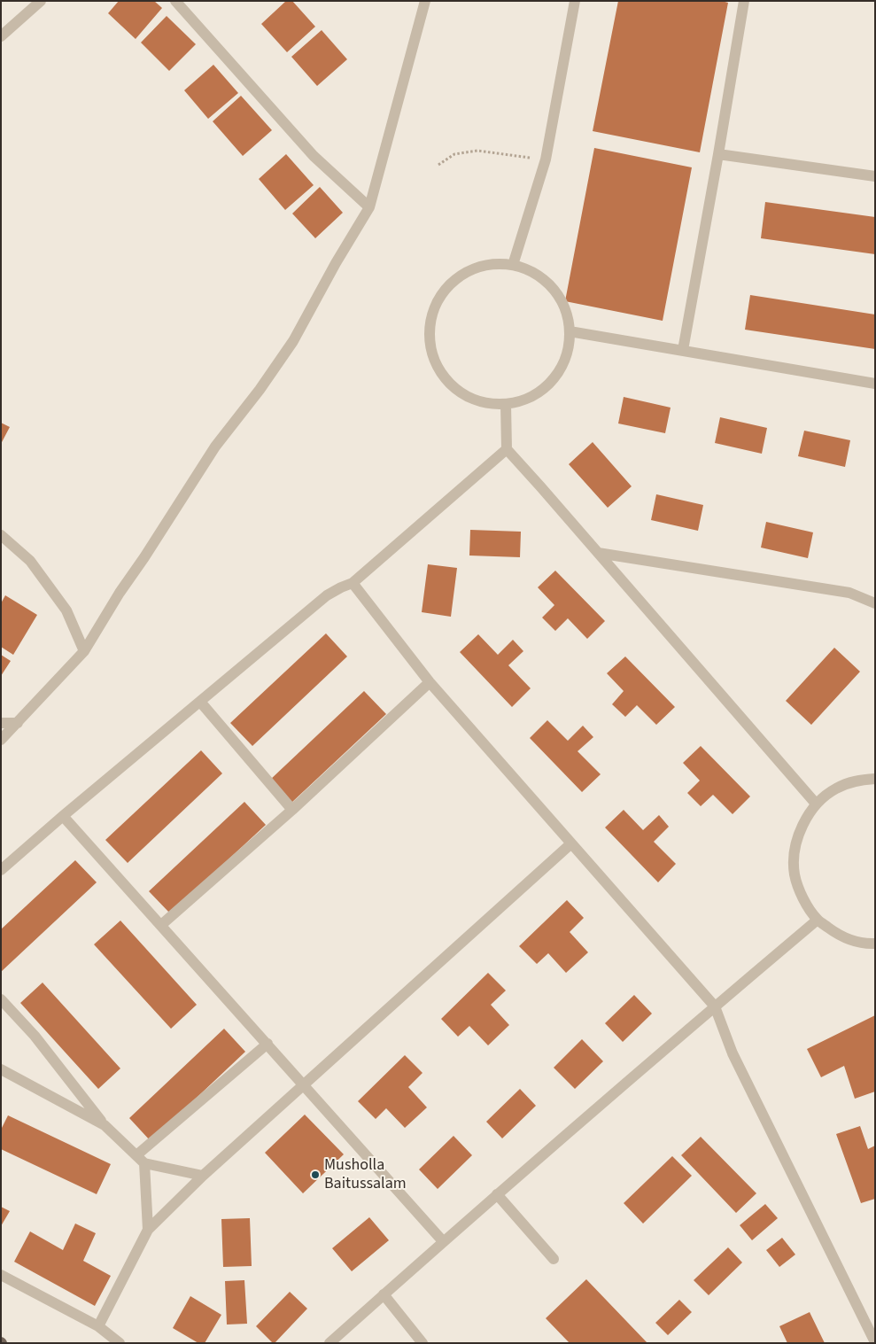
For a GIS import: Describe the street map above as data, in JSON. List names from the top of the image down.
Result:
{
  "places": ["Musholla Baitussalam"]
}
